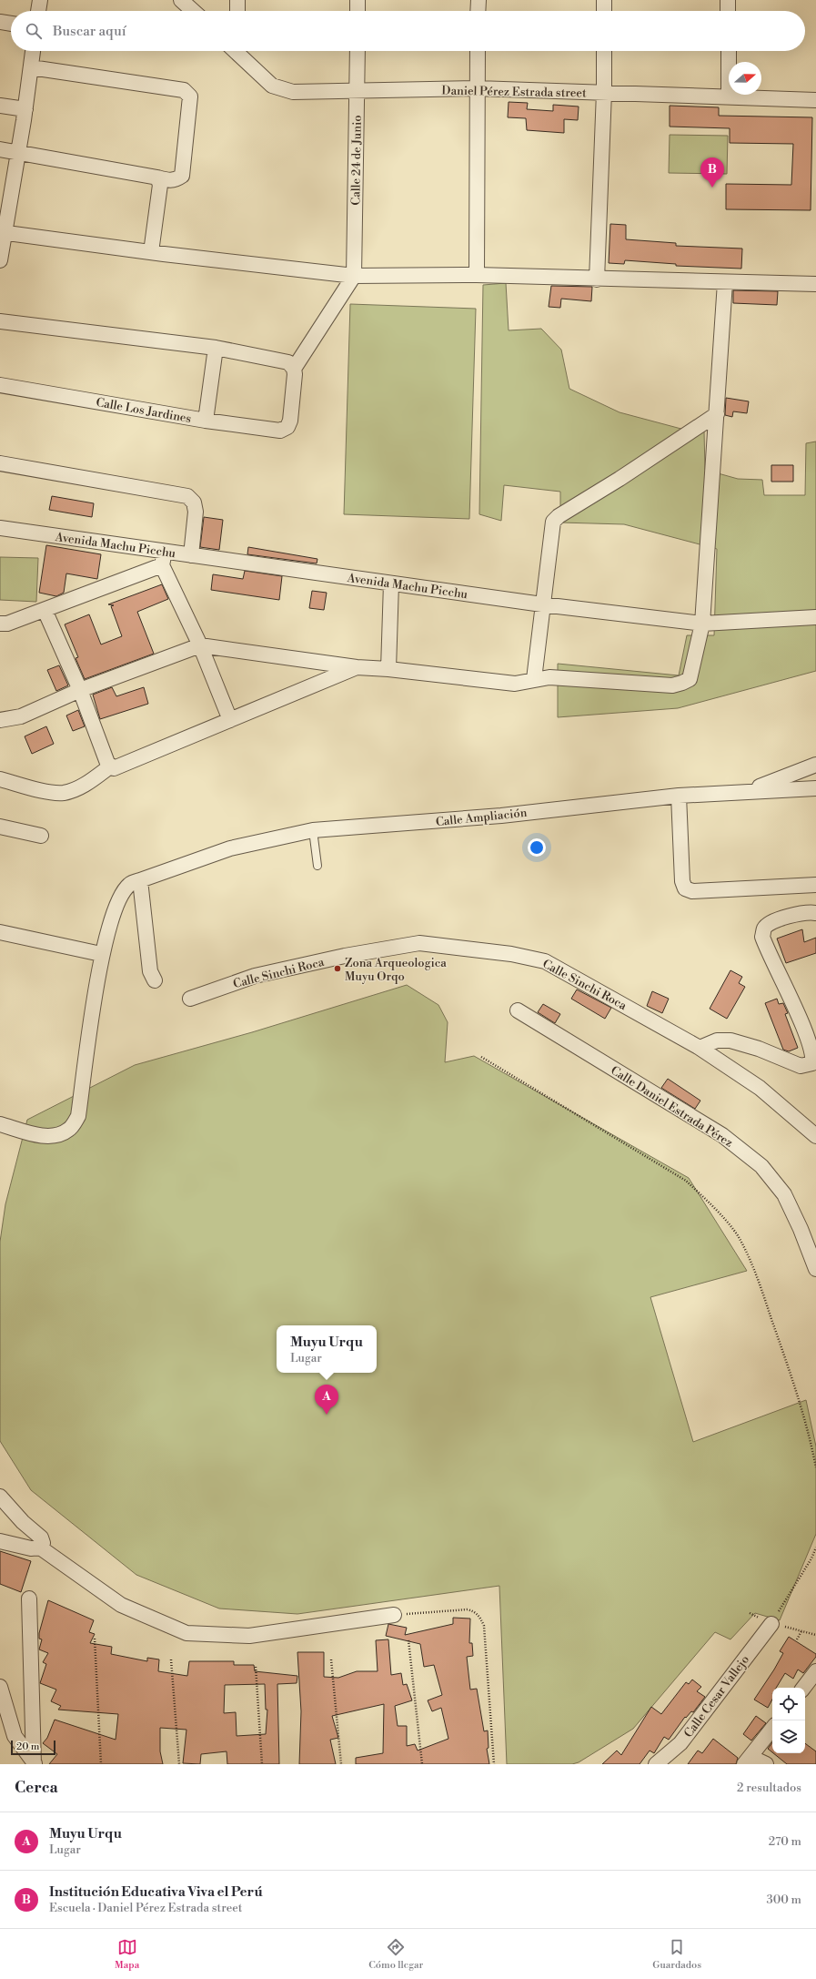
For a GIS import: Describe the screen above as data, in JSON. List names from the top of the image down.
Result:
{
  "streets": {
    "street": [
      "Daniel Pérez Estrada street",
      "Calle 24 de Junio",
      "Calle Los Jardines",
      "Avenida Machu Picchu",
      "Calle Ampliación",
      "Calle Sinchi Roca",
      "Calle Daniel Estrada Pérez",
      "Calle Cesar Vallejo"
    ]
  },
  "crossings": [
    ["Daniel Pérez Estrada street", "Calle 24 de Junio"]
  ],
  "places": ["Zona Arqueologica Muyu Orqo"],
  "scale_bar": "20 m",
  "north": "right",
  "page": {
    "search": "Buscar aquí",
    "pins": ["B", "A"],
    "popup": ["Muyu Urqu", "Lugar"],
    "scale": "20 m",
    "heading": ["Cerca", "2 resultados"],
    "list": [
      {
        "mark": "A",
        "name": "Muyu Urqu",
        "note": "Lugar",
        "value": "270 m"
      },
      {
        "mark": "B",
        "name": "Institución Educativa Viva el Perú",
        "note": "Escuela · Daniel Pérez Estrada street",
        "value": "300 m"
      }
    ],
    "nav": ["Mapa", "Cómo llegar", "Guardados"]
  }
}
